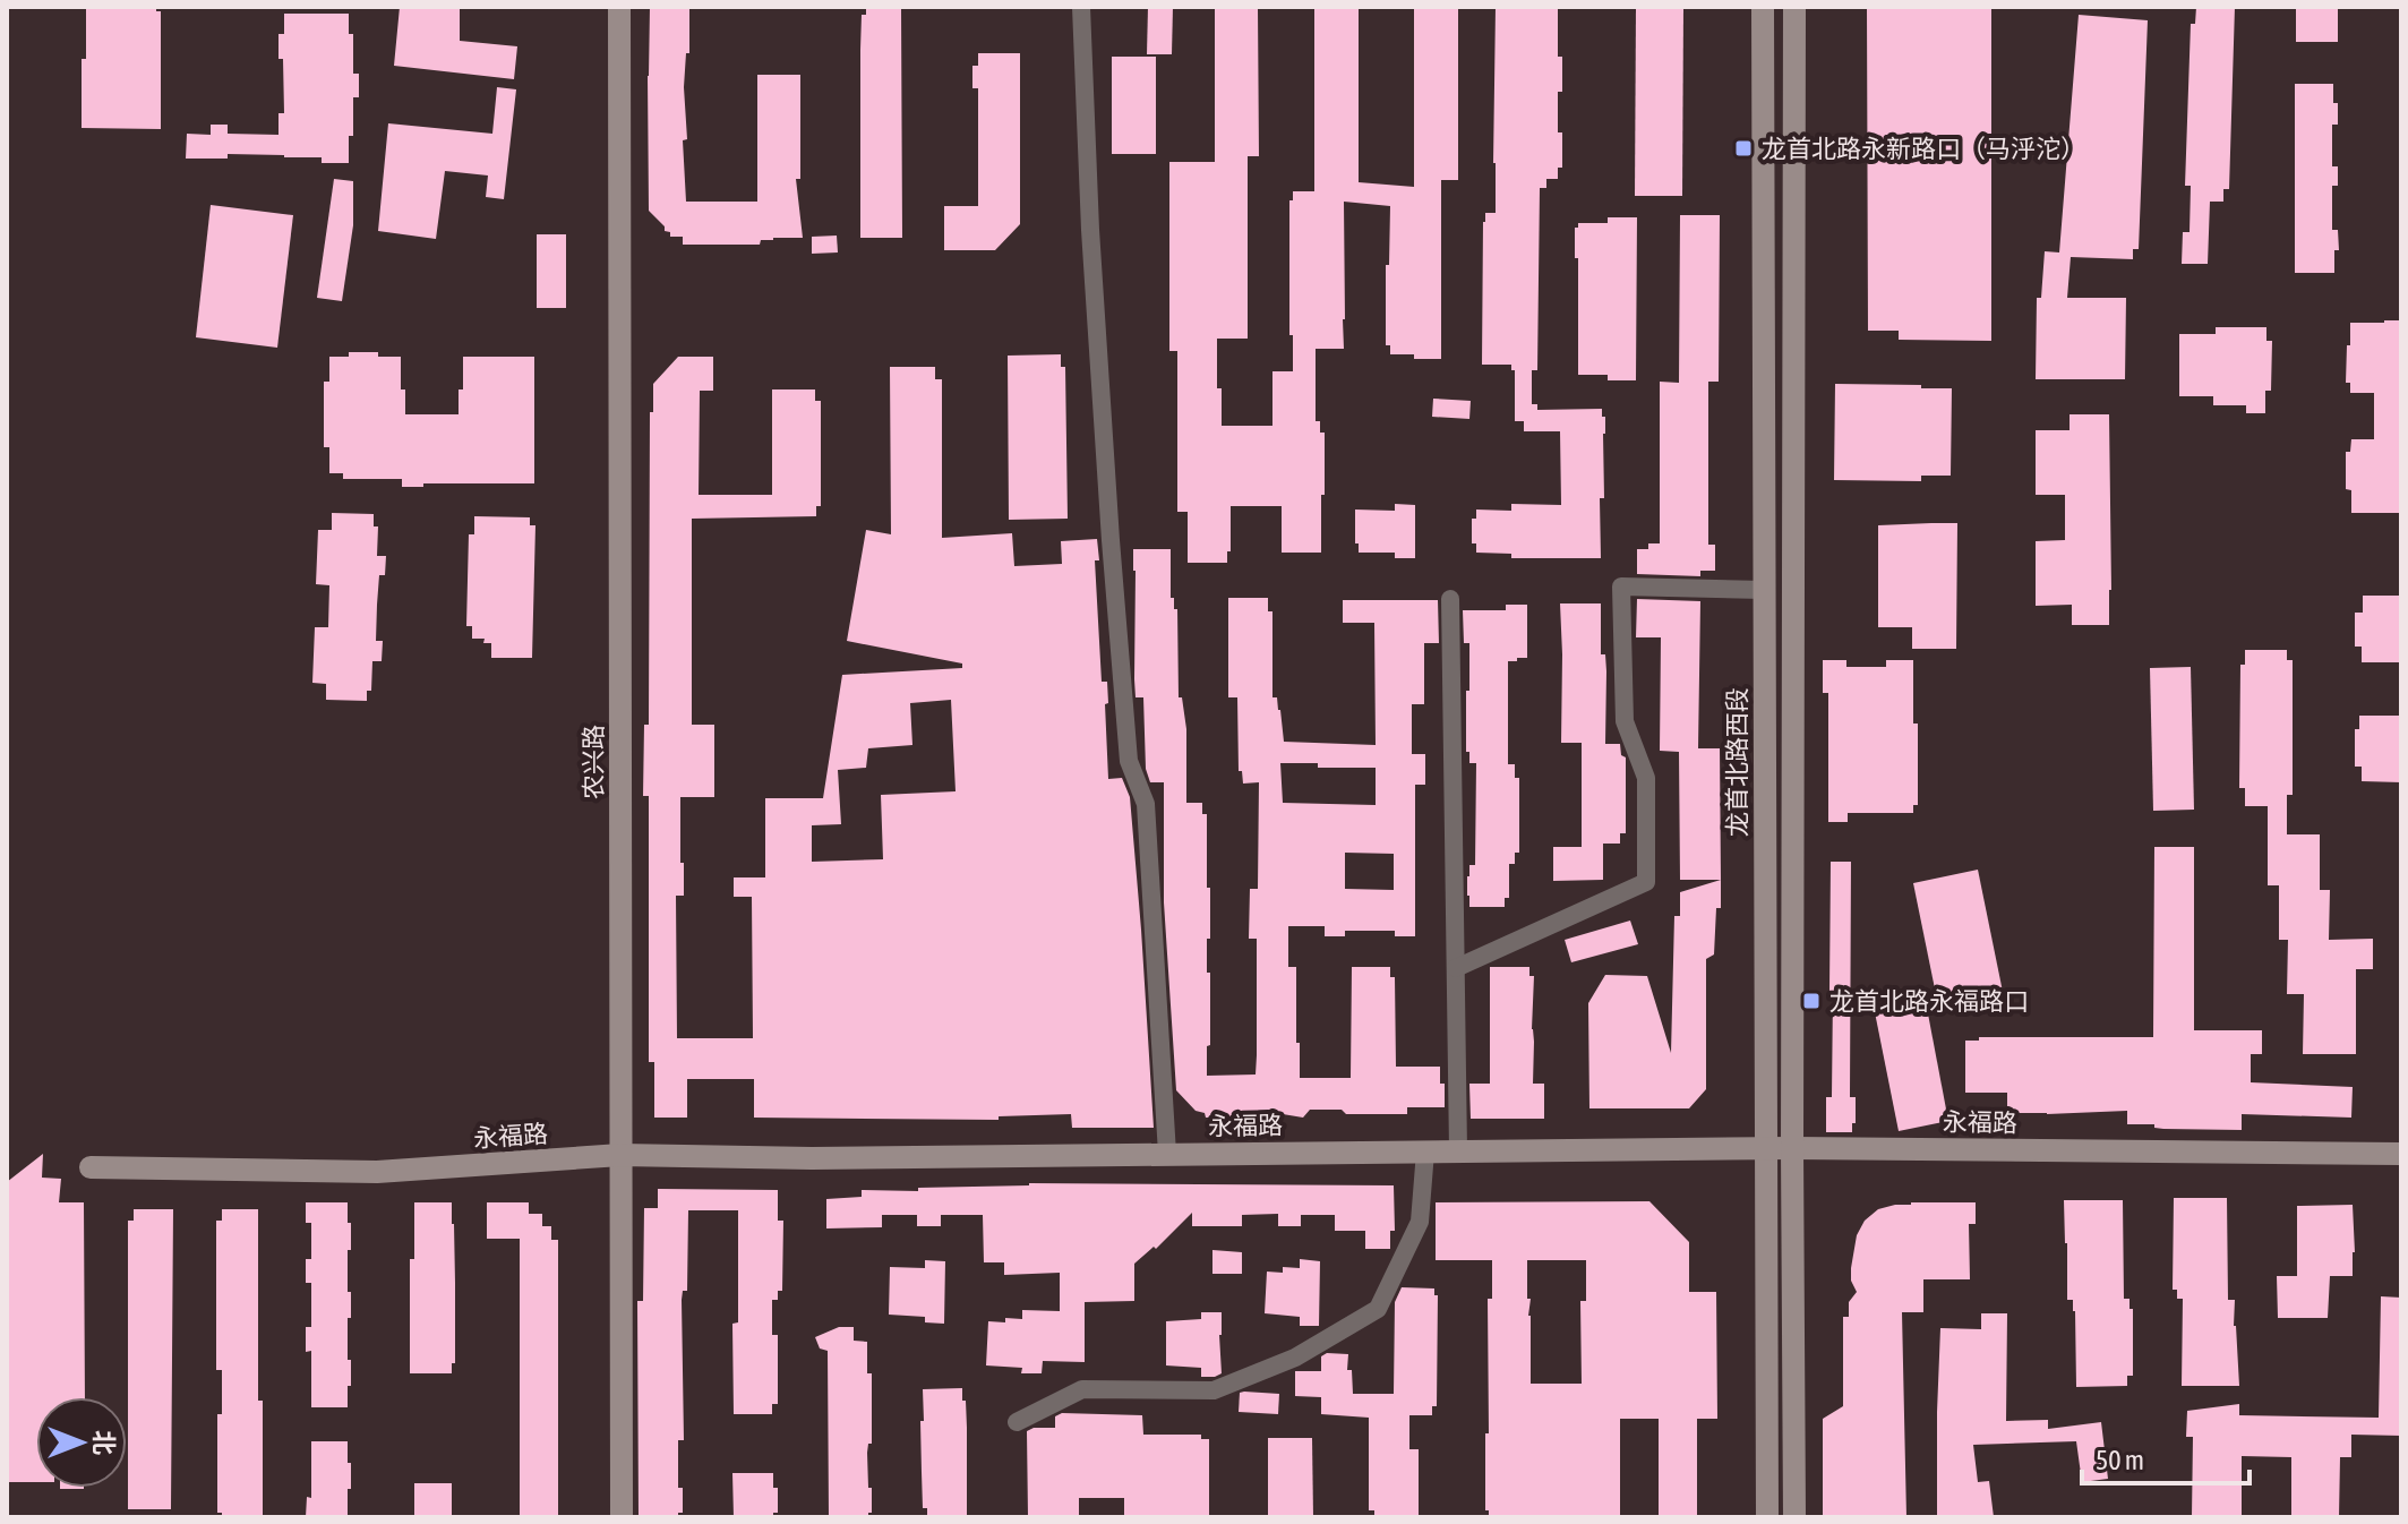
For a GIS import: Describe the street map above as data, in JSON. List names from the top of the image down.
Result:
{
  "streets": {
    "street": ["农兴路", "龙首北路西段", "永福路"]
  },
  "crossings": [
    ["农兴路", "永福路"],
    ["龙首北路西段", "永福路"]
  ],
  "places": {
    "transit": ["龙首北路永新路口（马泘沱）", "龙首北路永福路口"]
  },
  "scale_bar": "50 m",
  "north": "right"
}
